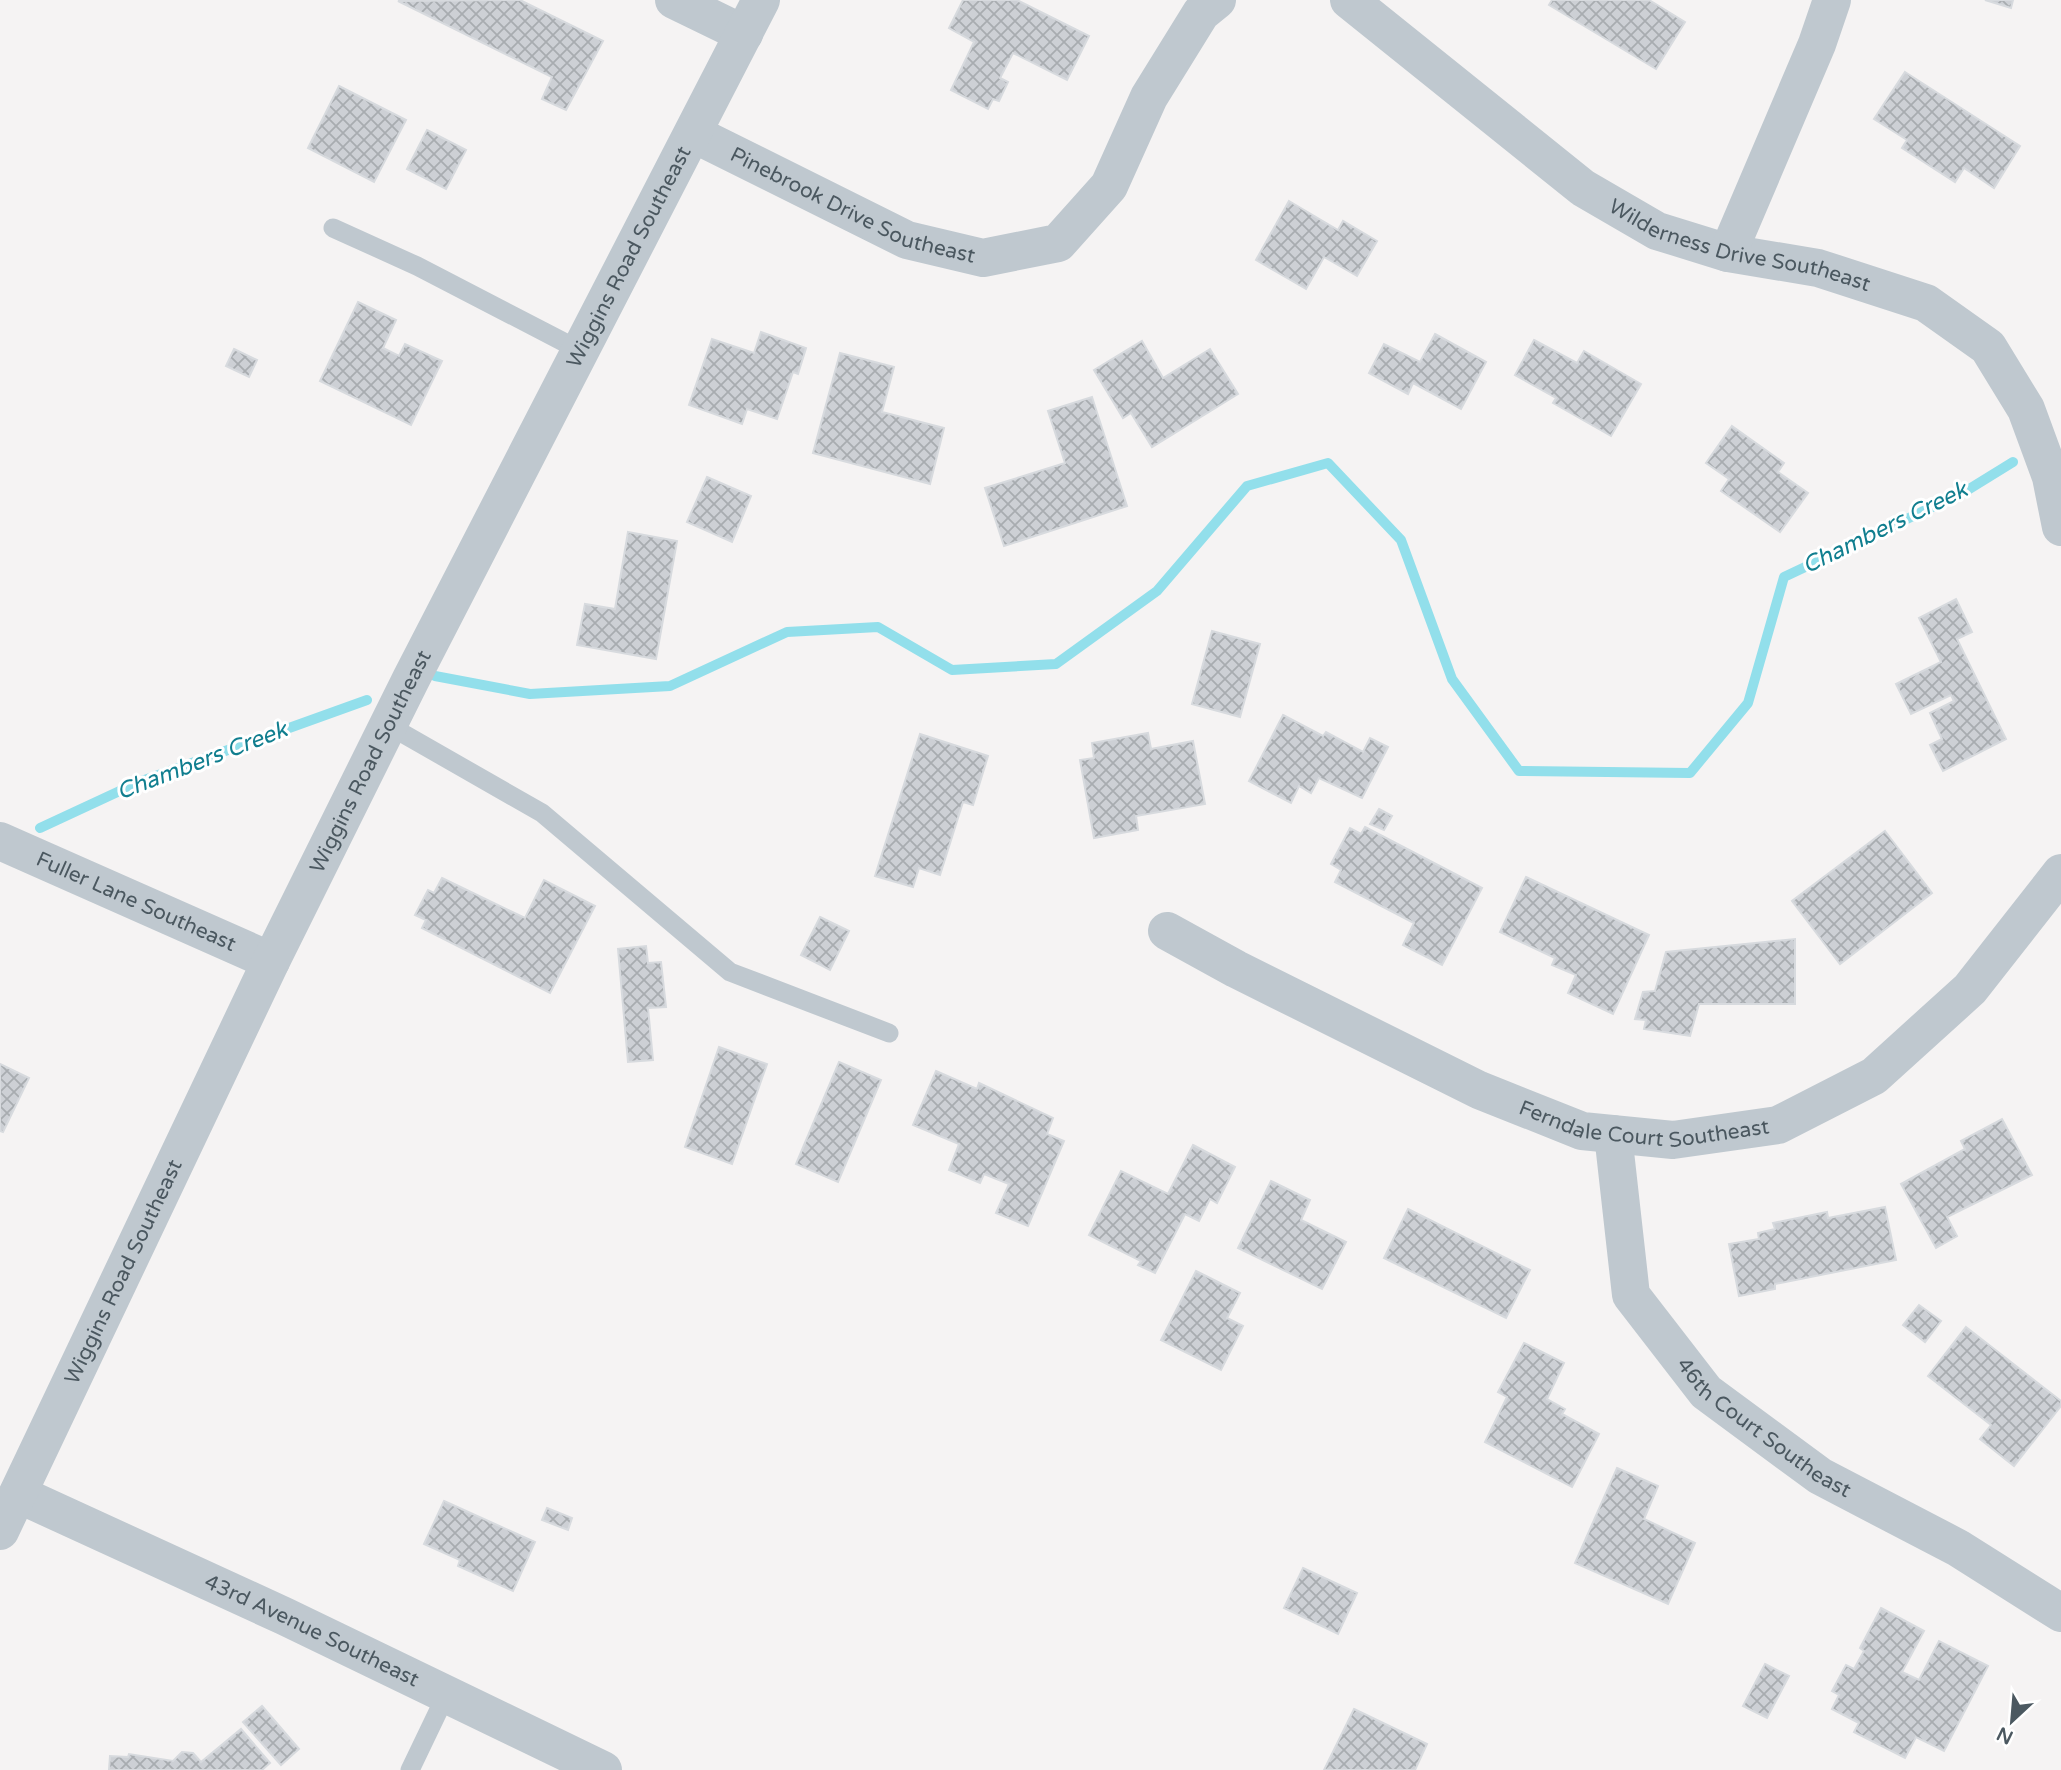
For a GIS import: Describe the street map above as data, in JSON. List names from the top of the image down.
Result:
{
  "streets": {
    "street": [
      "Pinebrook Drive Southeast",
      "Wilderness Drive Southeast",
      "Wiggins Road Southeast",
      "Fuller Lane Southeast",
      "Ferndale Court Southeast",
      "46th Court Southeast",
      "43rd Avenue Southeast"
    ]
  },
  "crossings": [
    ["Pinebrook Drive Southeast", "Wiggins Road Southeast"],
    ["Wiggins Road Southeast", "Fuller Lane Southeast"],
    ["Wiggins Road Southeast", "43rd Avenue Southeast"],
    ["Ferndale Court Southeast", "46th Court Southeast"]
  ],
  "water": ["Chambers Creek"],
  "north": "bottom left"
}
